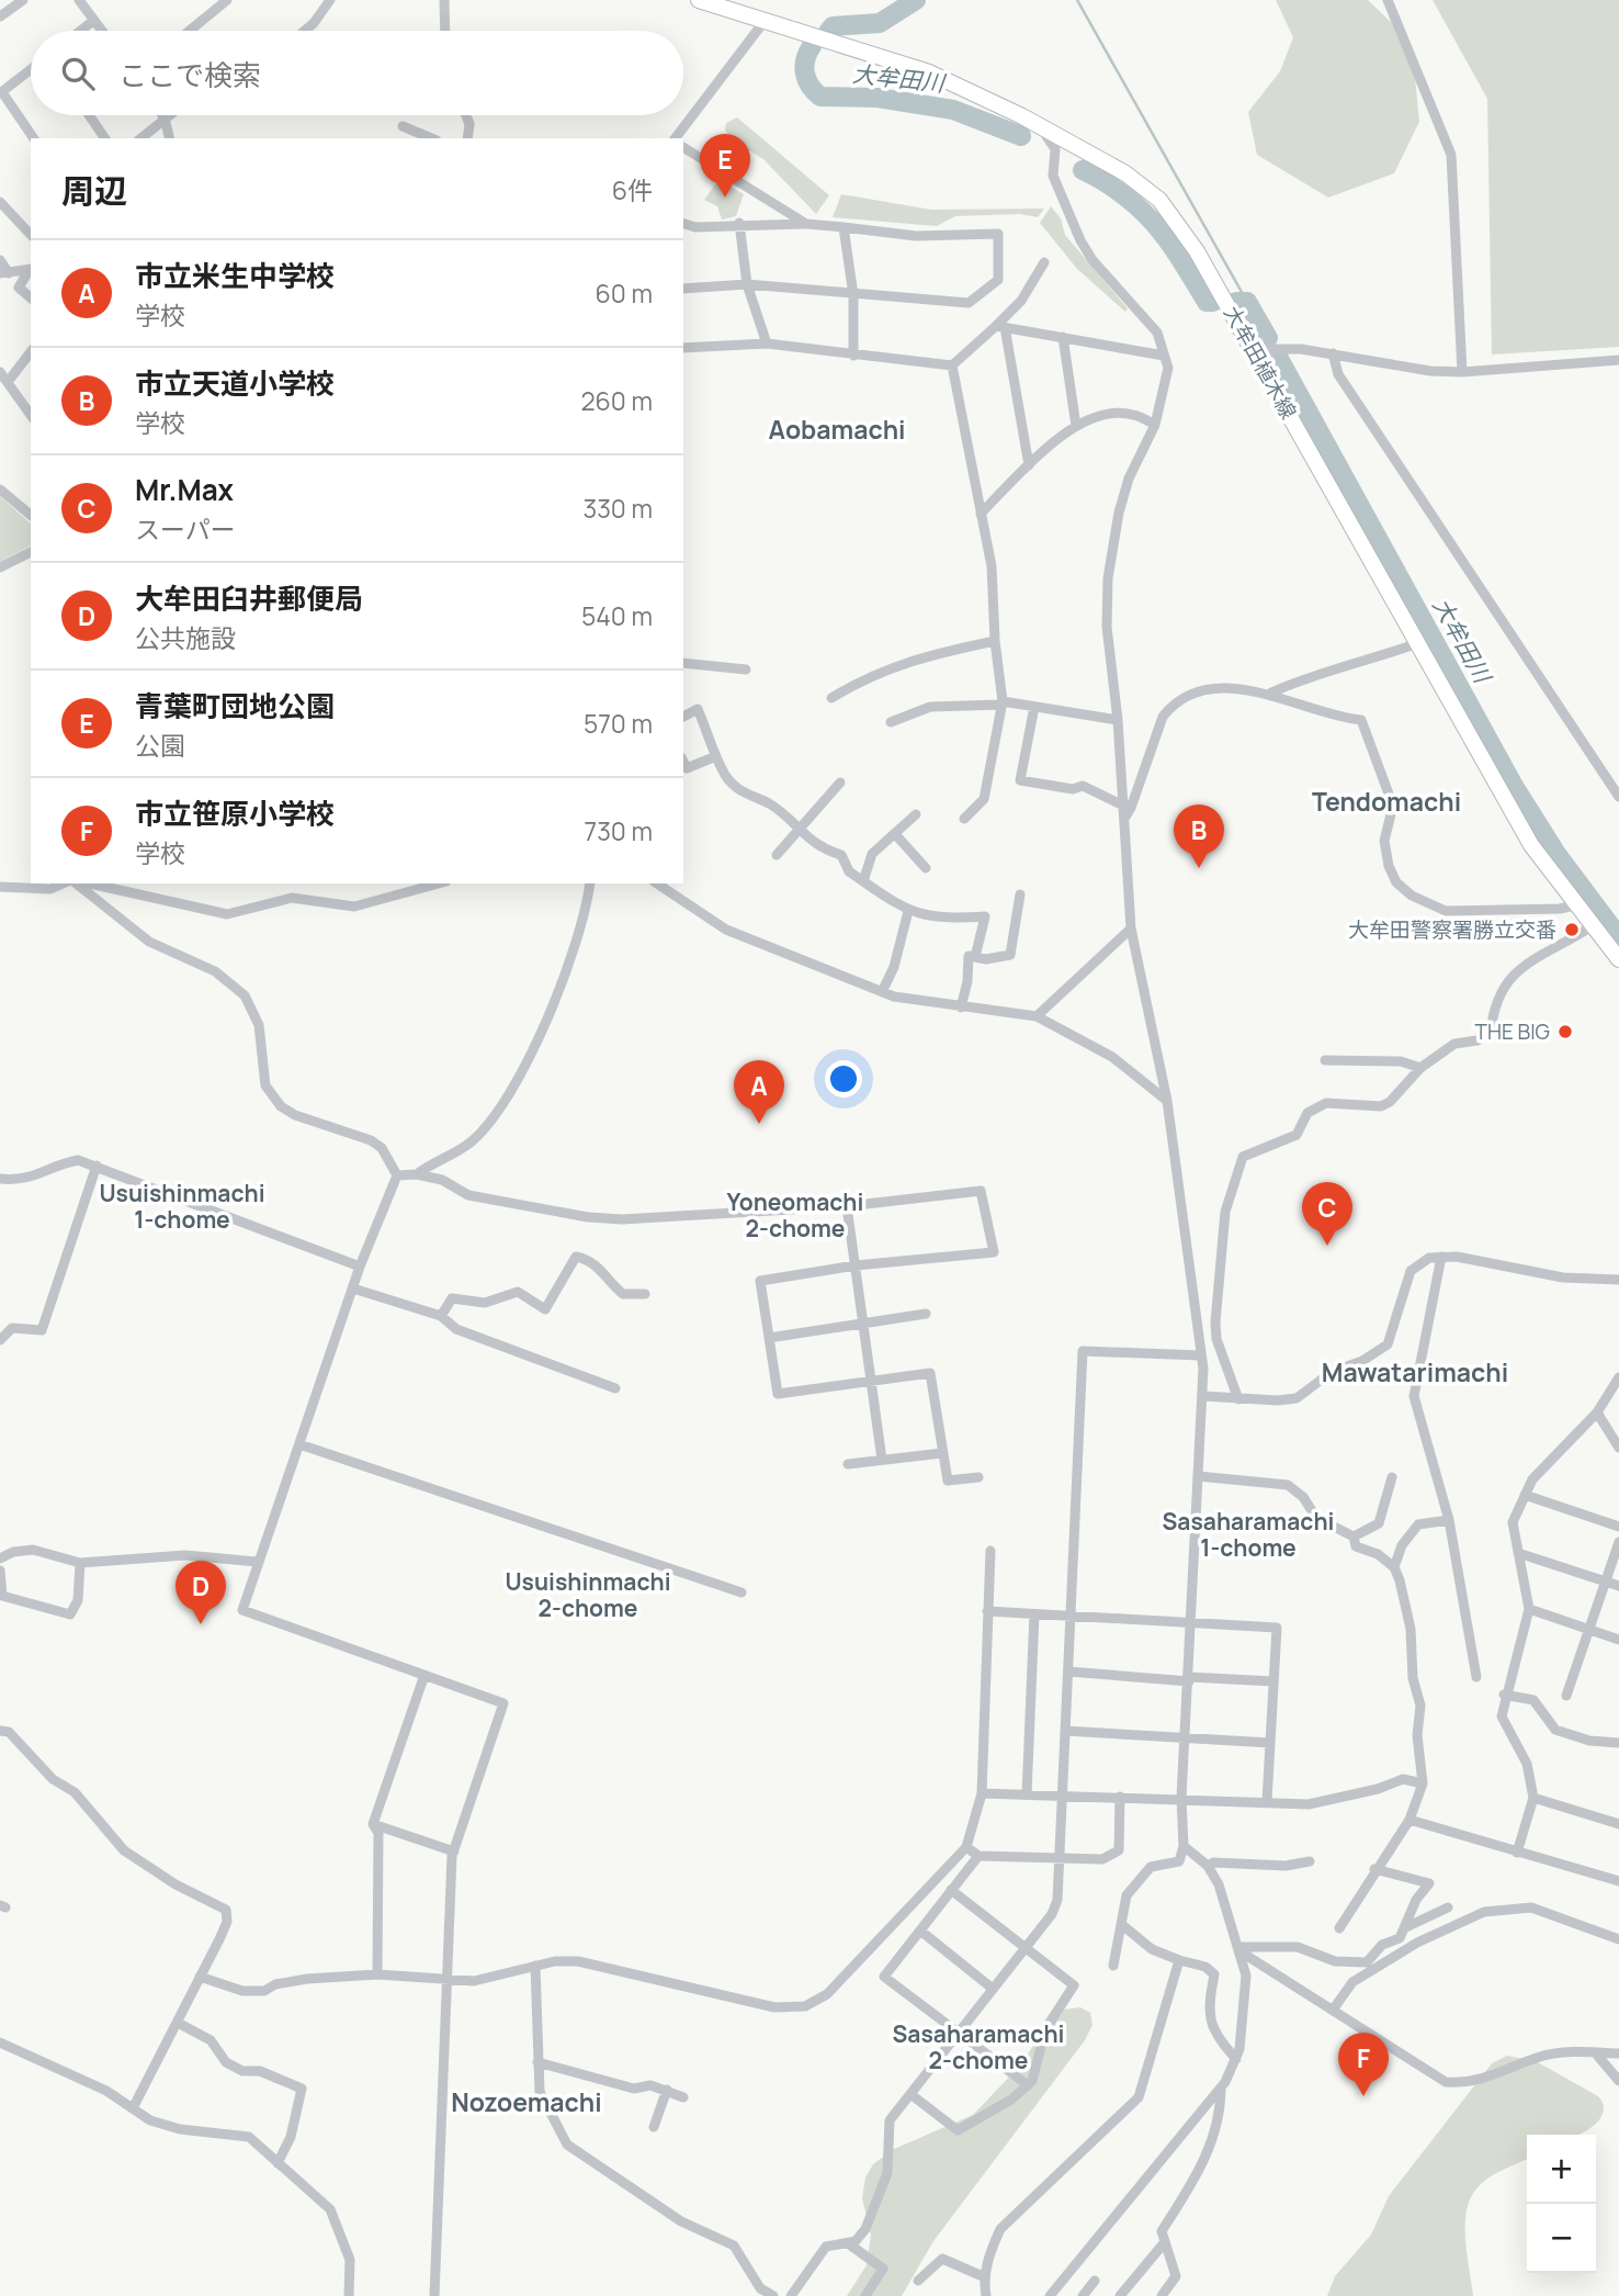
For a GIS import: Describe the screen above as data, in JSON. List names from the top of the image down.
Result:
{
  "streets": {
    "main road": ["大牟田植木線"]
  },
  "districts": [
    "Aobamachi",
    "Tendomachi",
    "Usuishinmachi 1-chome",
    "Yoneomachi 2-chome",
    "Mawatarimachi",
    "Sasaharamachi 1-chome",
    "Usuishinmachi 2-chome",
    "Sasaharamachi 2-chome",
    "Nozoemachi"
  ],
  "water": ["大牟田川"],
  "places": ["大牟田警察署勝立交番", "THE BIG"],
  "page": {
    "search": "ここで検索",
    "pins": [
      "E",
      "B",
      "A",
      "C",
      "D",
      "F"
    ],
    "heading": ["周辺", "6件"],
    "list": [
      {
        "mark": "A",
        "name": "市立米生中学校",
        "note": "学校",
        "value": "60 m"
      },
      {
        "mark": "B",
        "name": "市立天道小学校",
        "note": "学校",
        "value": "260 m"
      },
      {
        "mark": "C",
        "name": "Mr.Max",
        "note": "スーパー",
        "value": "330 m"
      },
      {
        "mark": "D",
        "name": "大牟田臼井郵便局",
        "note": "公共施設",
        "value": "540 m"
      },
      {
        "mark": "E",
        "name": "青葉町団地公園",
        "note": "公園",
        "value": "570 m"
      },
      {
        "mark": "F",
        "name": "市立笹原小学校",
        "note": "学校",
        "value": "730 m"
      }
    ],
    "map_buttons": ["+", "−"]
  }
}
